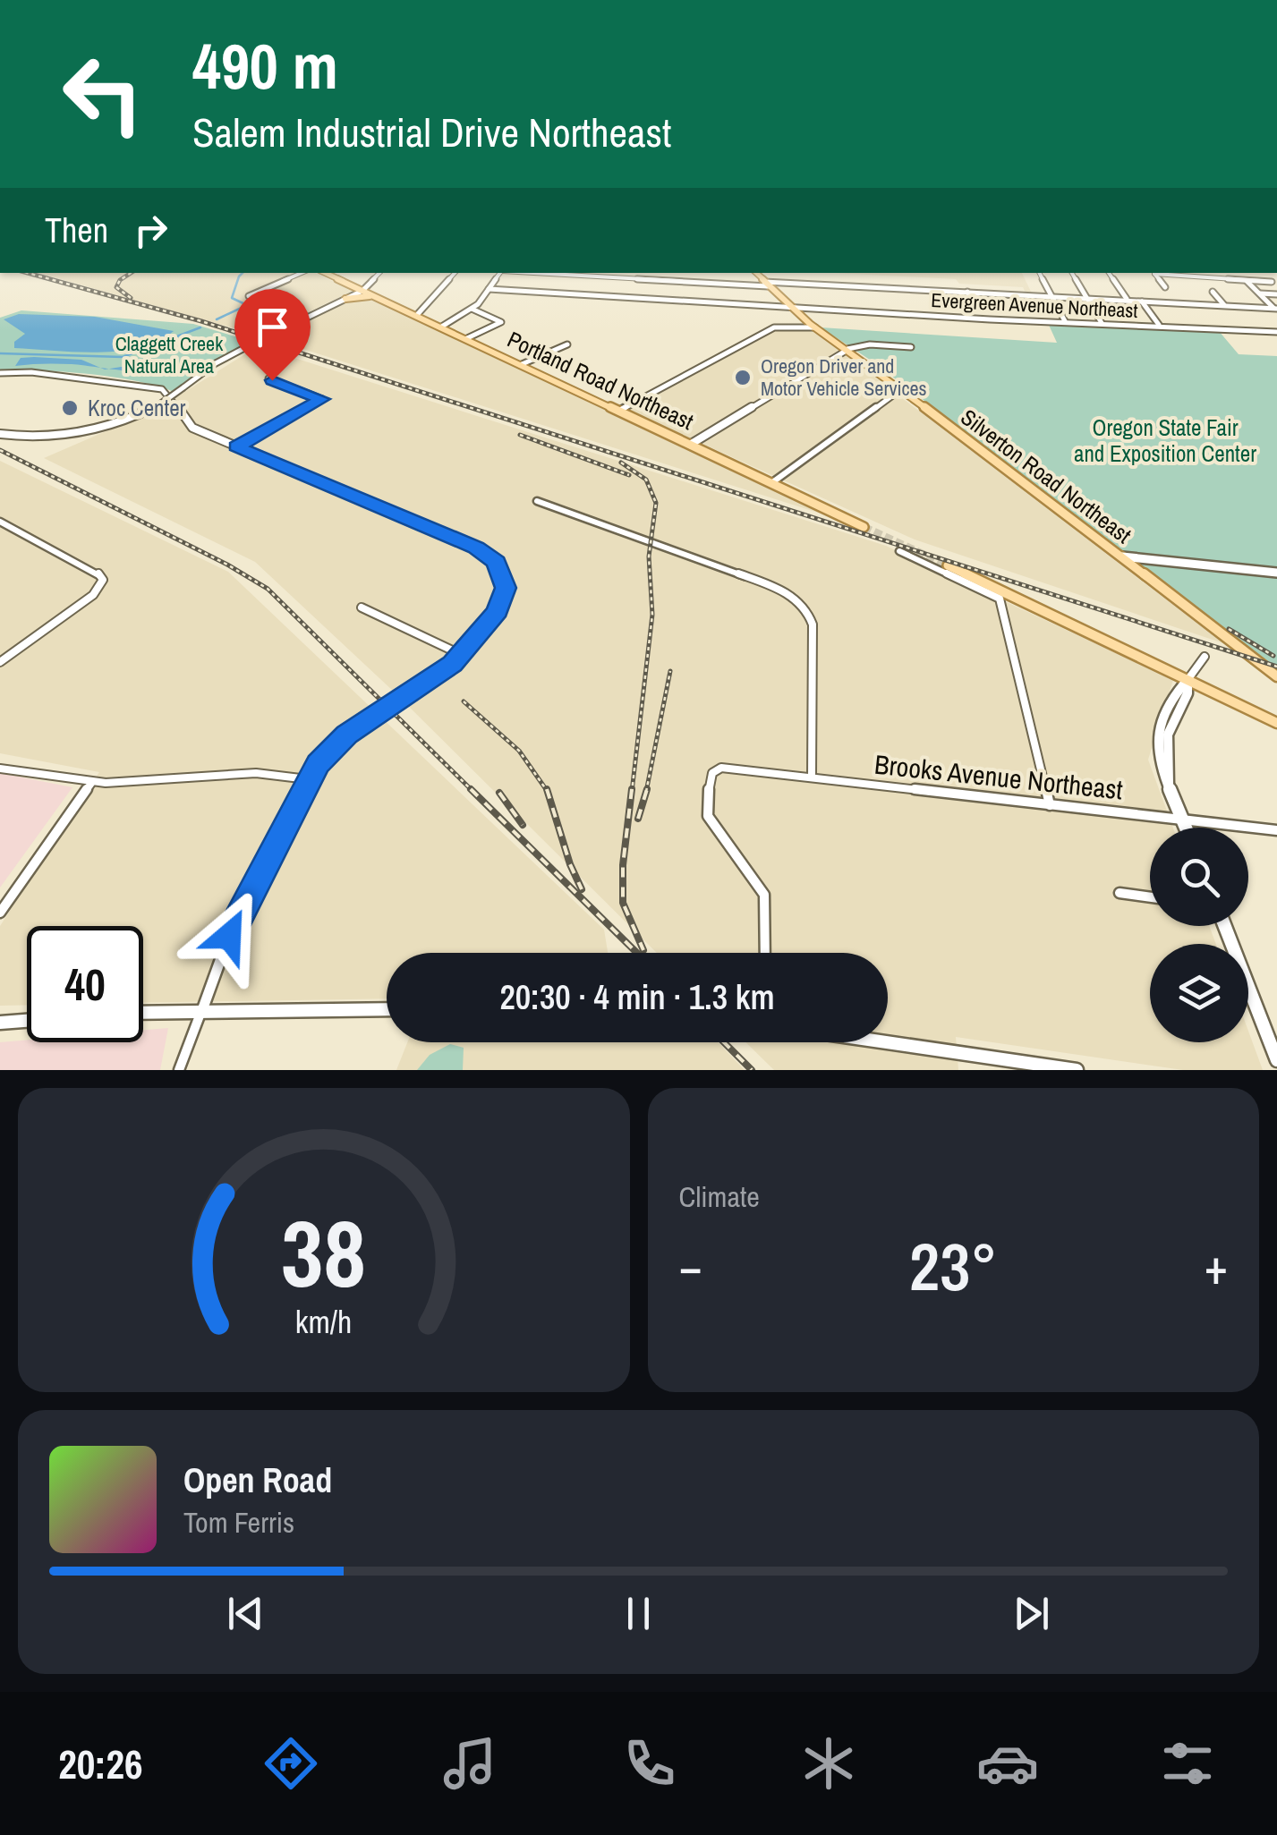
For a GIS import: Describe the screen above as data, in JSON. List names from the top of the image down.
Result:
{
  "streets": {
    "main road": ["Portland Road Northeast", "Silverton Road Northeast"],
    "street": ["Evergreen Avenue Northeast", "Brooks Avenue Northeast"]
  },
  "crossings": [
    ["Evergreen Avenue Northeast", "Silverton Road Northeast"]
  ],
  "parks": ["Claggett Creek Natural Area", "Oregon State Fair and Exposition Center"],
  "places": ["Oregon Driver and Motor Vehicle Services", "Kroc Center"],
  "page": {
    "turn": ["490 m", "Salem Industrial Drive Northeast"],
    "then": "Then",
    "limit": "40",
    "trip": "20:30 · 4 min · 1.3 km",
    "tile": "Climate",
    "heat": ["−", "23°", "+"],
    "song": ["Open Road", "Tom Ferris"],
    "tabs": "20:26",
    "gauge": ["38", "km/h"]
  }
}
